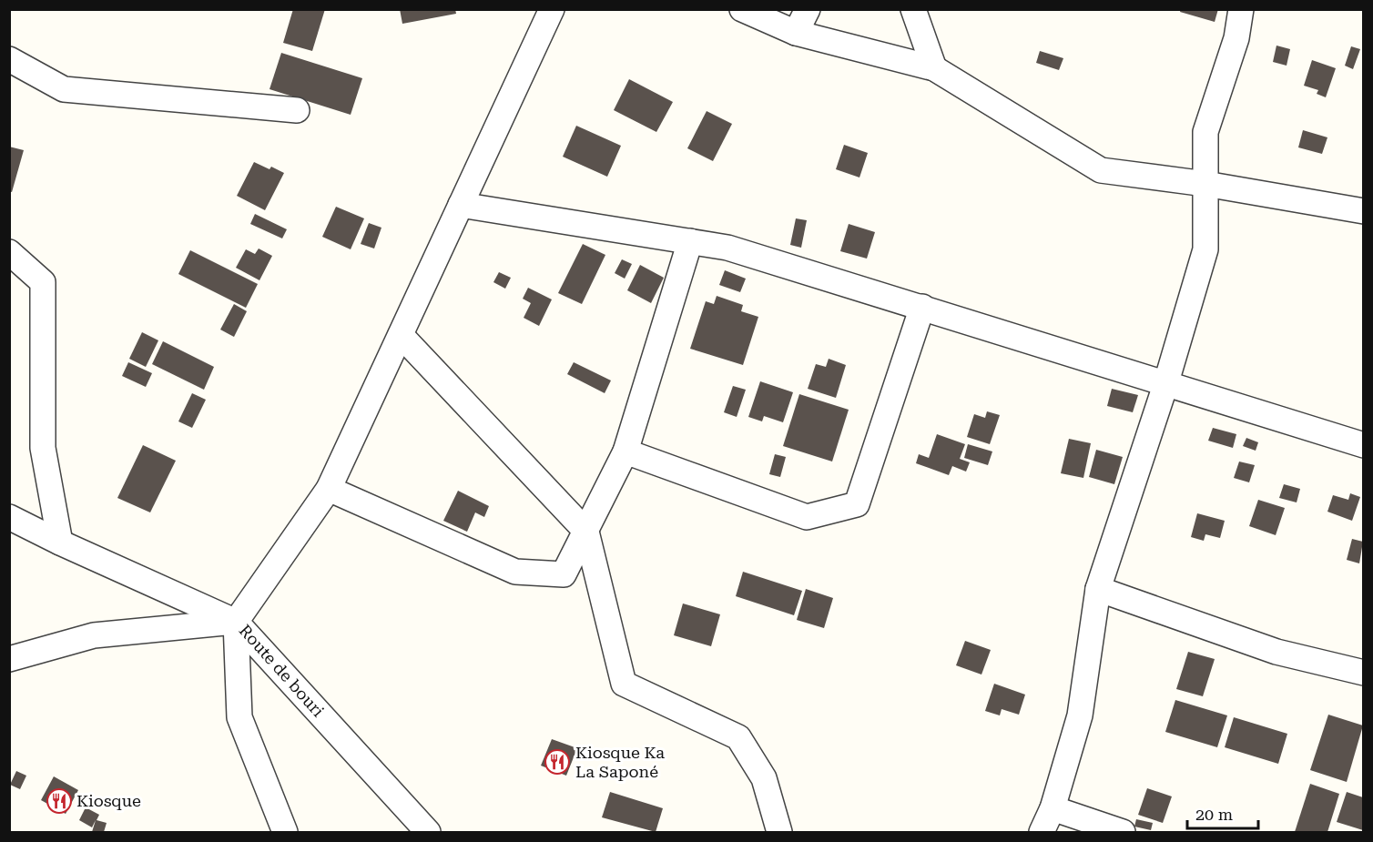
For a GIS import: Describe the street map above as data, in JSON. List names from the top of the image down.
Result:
{
  "streets": {
    "street": ["Route de bouri"]
  },
  "places": {
    "restaurant": ["Kiosque Ka La Saponé", "Kiosque"]
  },
  "scale_bar": "20 m"
}
